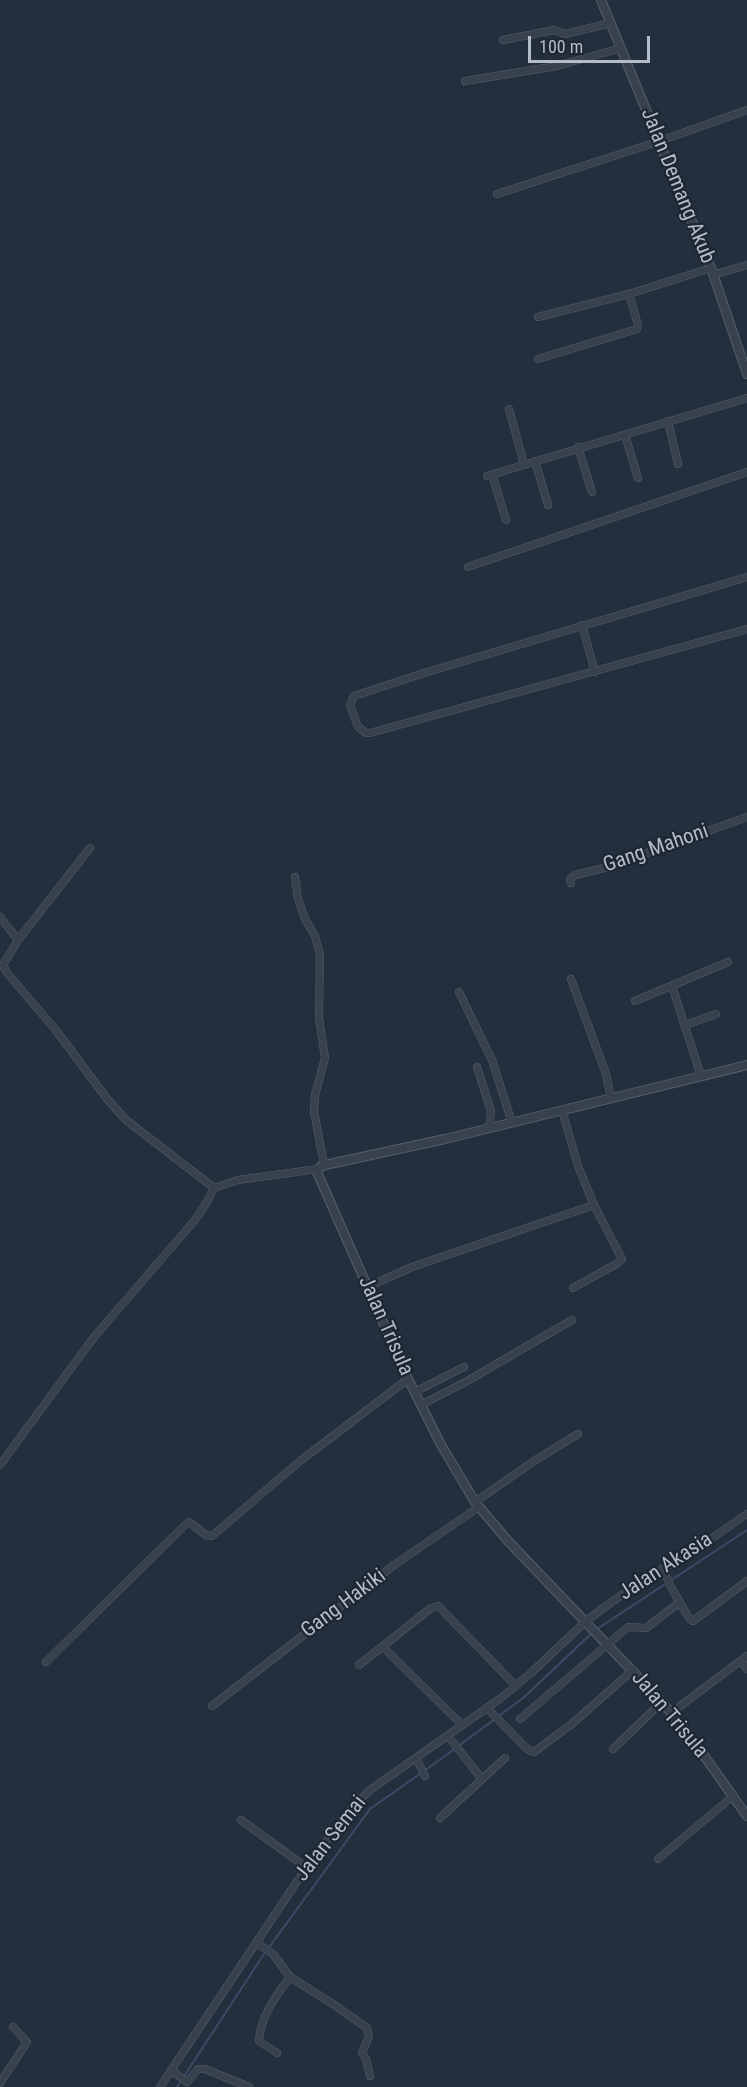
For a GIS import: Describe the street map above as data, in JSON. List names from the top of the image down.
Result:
{
  "streets": {
    "street": [
      "Jalan Demang Akub",
      "Gang Mahoni",
      "Jalan Trisula",
      "Jalan Akasia",
      "Gang Hakiki",
      "Jalan Semai"
    ]
  },
  "crossings": [
    ["Jalan Trisula", "Jalan Akasia"],
    ["Jalan Trisula", "Gang Hakiki"],
    ["Jalan Trisula", "Jalan Semai"],
    ["Jalan Akasia", "Jalan Semai"]
  ],
  "scale_bar": "100 m"
}
